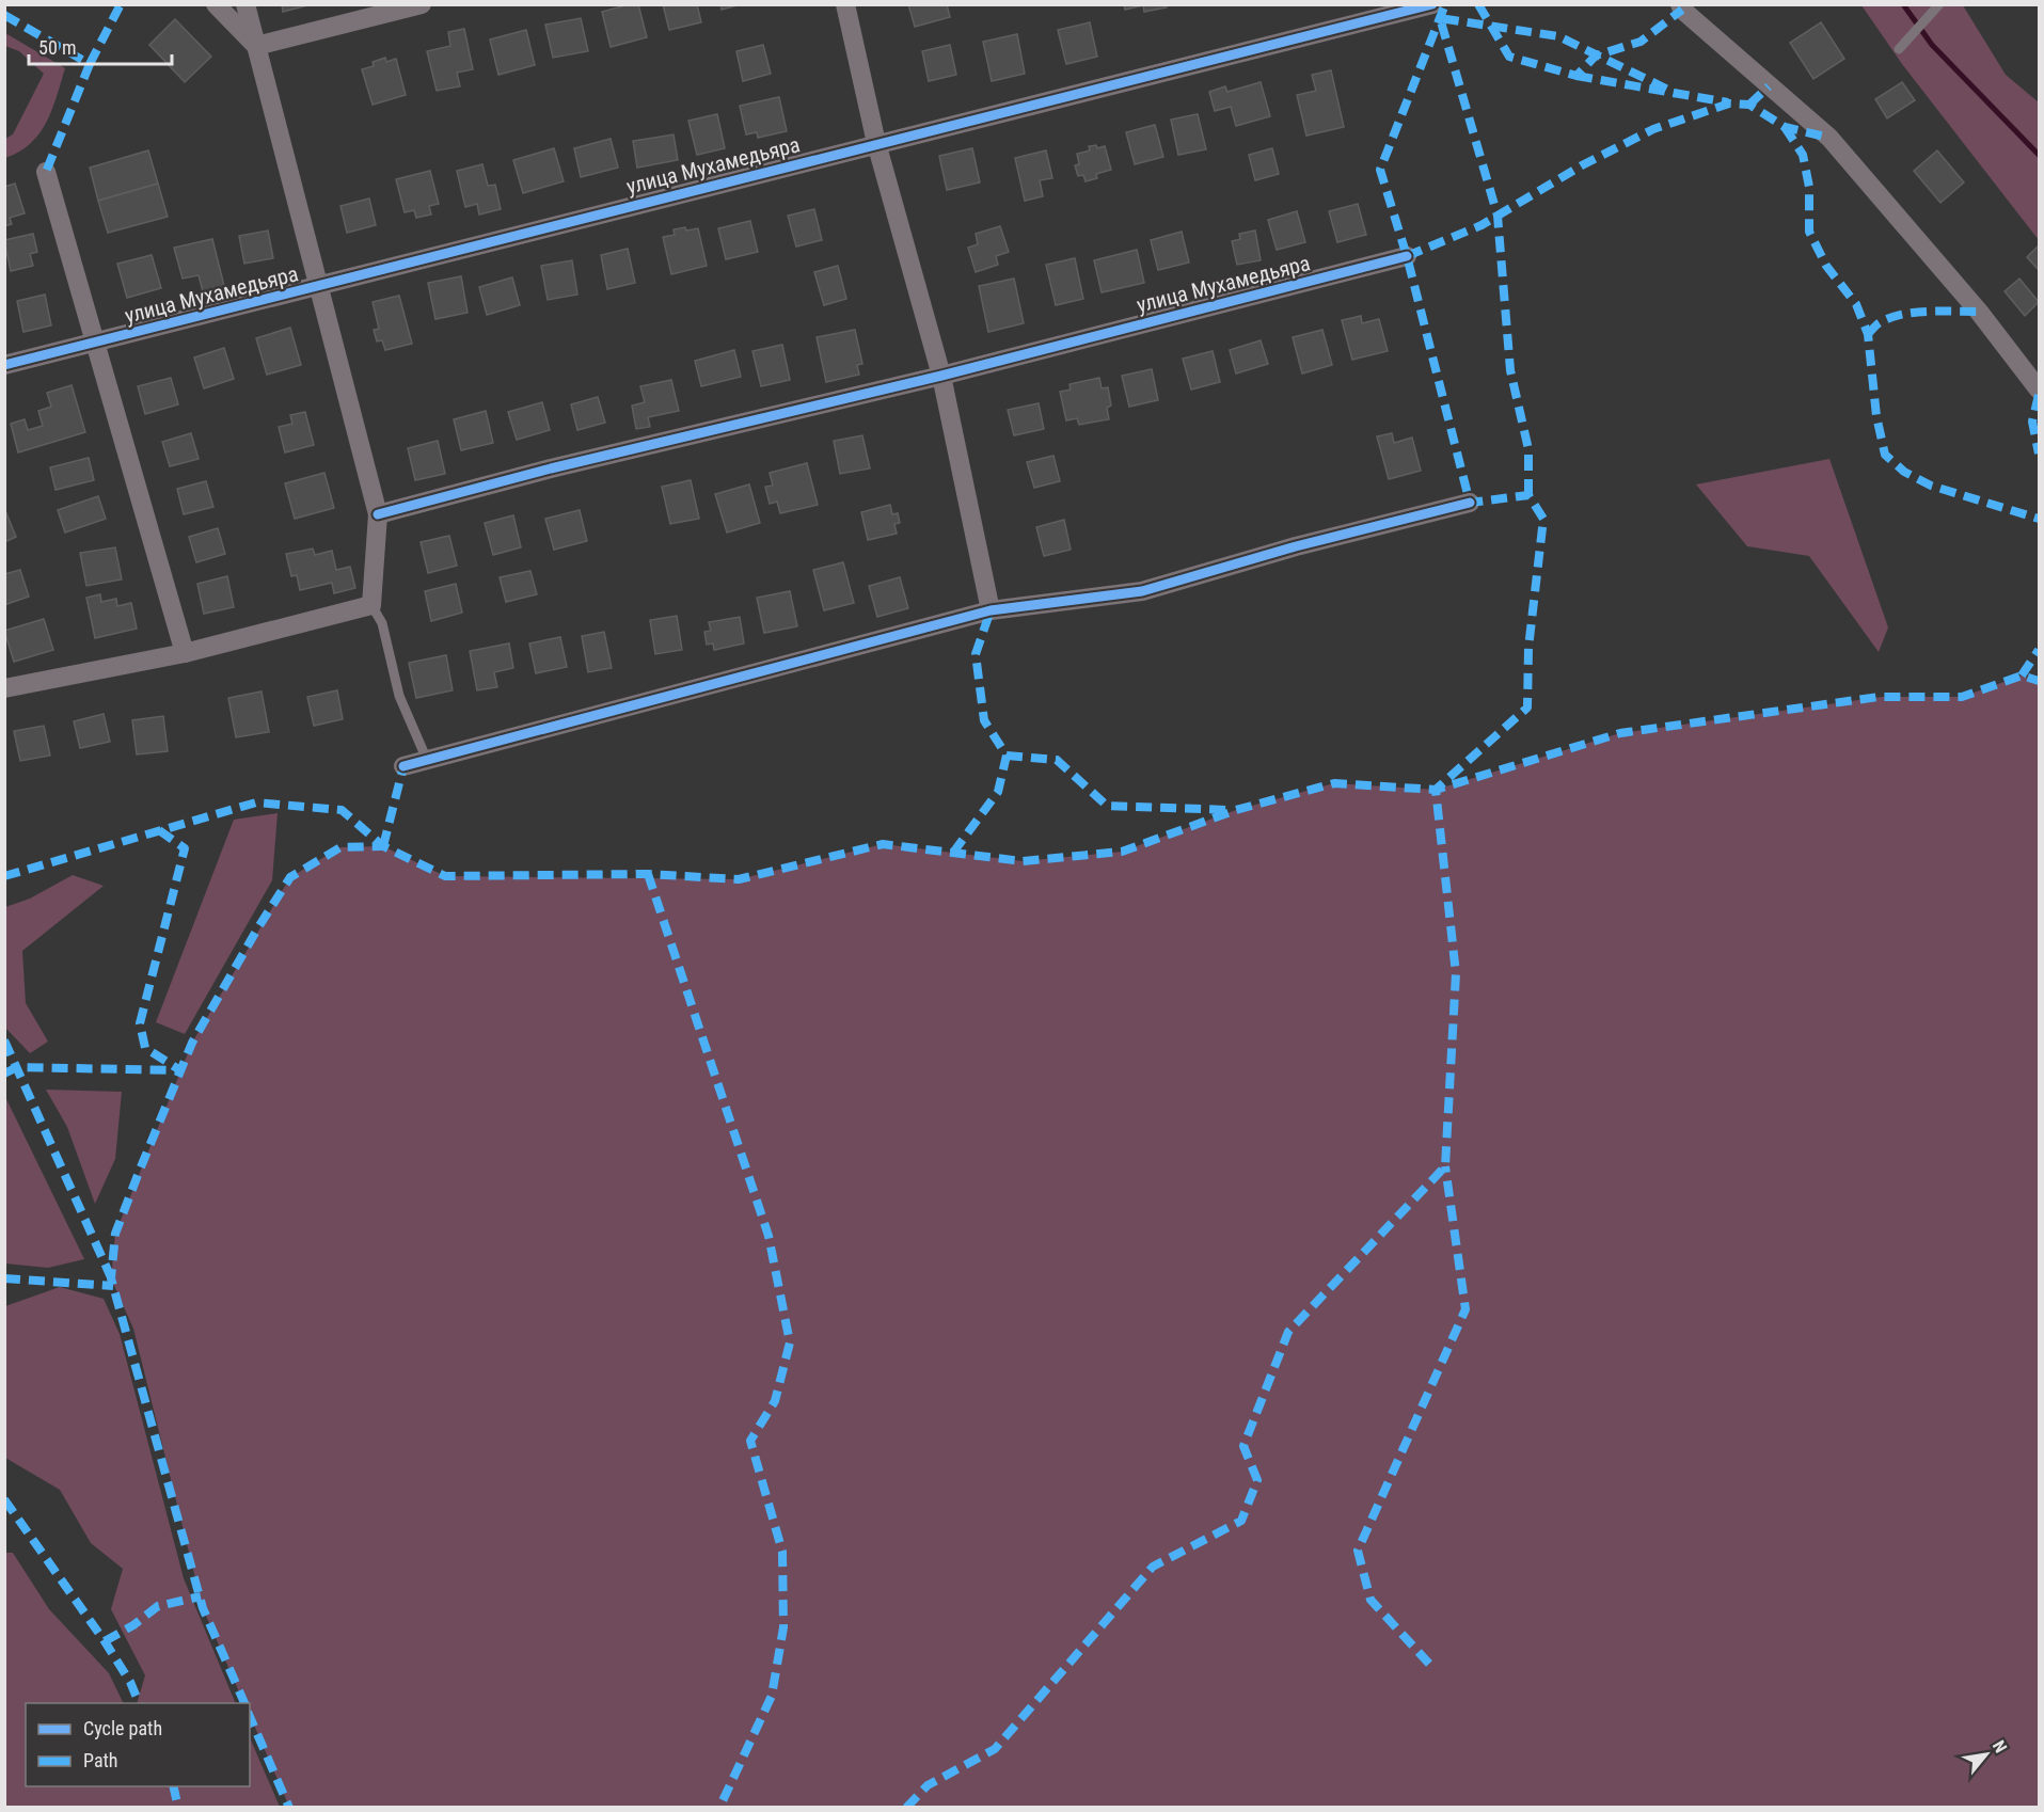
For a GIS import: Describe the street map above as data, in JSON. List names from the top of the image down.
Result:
{
  "streets": {
    "street": ["улица Мухамедьяра"]
  },
  "legend": ["Cycle path", "Path"],
  "scale_bar": "50 m",
  "north": "top right"
}
